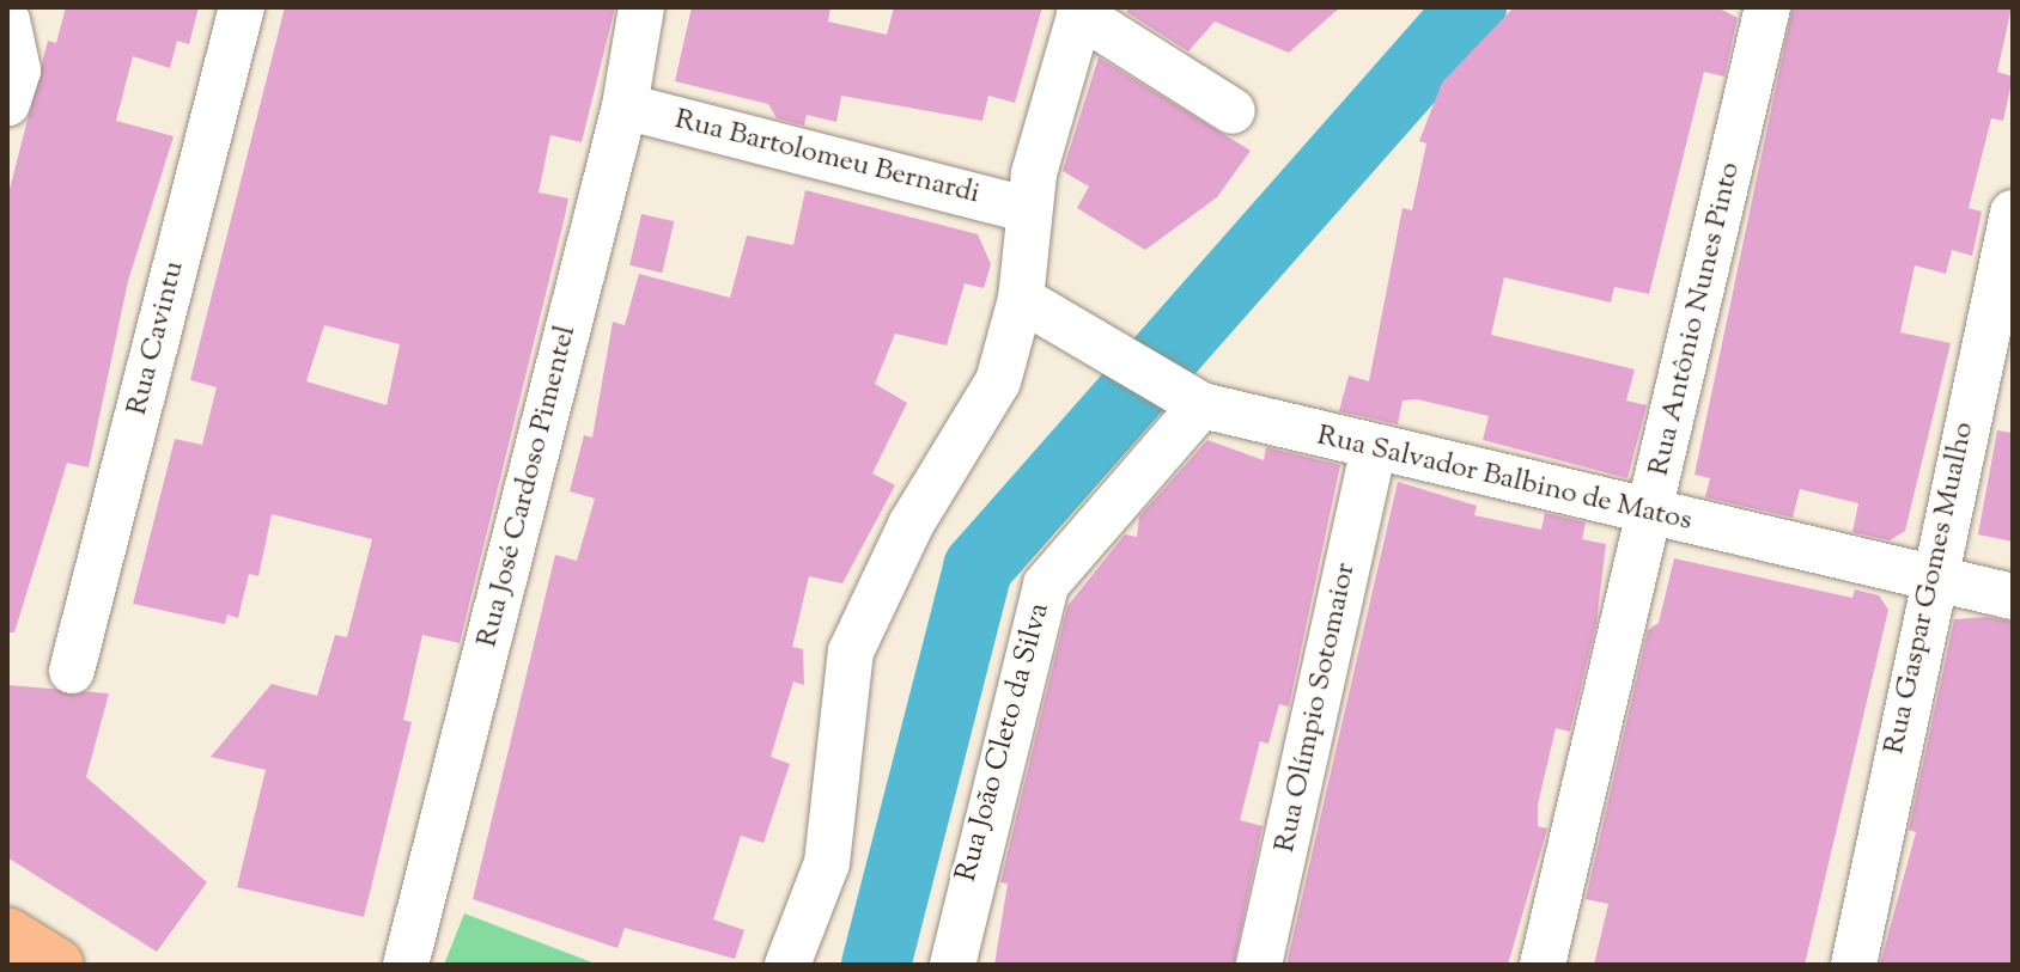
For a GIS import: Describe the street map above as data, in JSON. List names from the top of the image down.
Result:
{
  "streets": {
    "street": [
      "Rua Bartolomeu Bernardi",
      "Rua Antônio Nunes Pinto",
      "Rua Cavintu",
      "Rua Salvador Balbino de Matos",
      "Rua José Cardoso Pimentel",
      "Rua Gaspar Gomes Mualho",
      "Rua Olímpio Sotomaior",
      "Rua João Cleto da Silva"
    ]
  },
  "crossings": [
    ["Rua Bartolomeu Bernardi", "Rua José Cardoso Pimentel"],
    ["Rua Antônio Nunes Pinto", "Rua Salvador Balbino de Matos"],
    ["Rua Salvador Balbino de Matos", "Rua Gaspar Gomes Mualho"],
    ["Rua Salvador Balbino de Matos", "Rua Olímpio Sotomaior"],
    ["Rua Salvador Balbino de Matos", "Rua João Cleto da Silva"]
  ]
}
